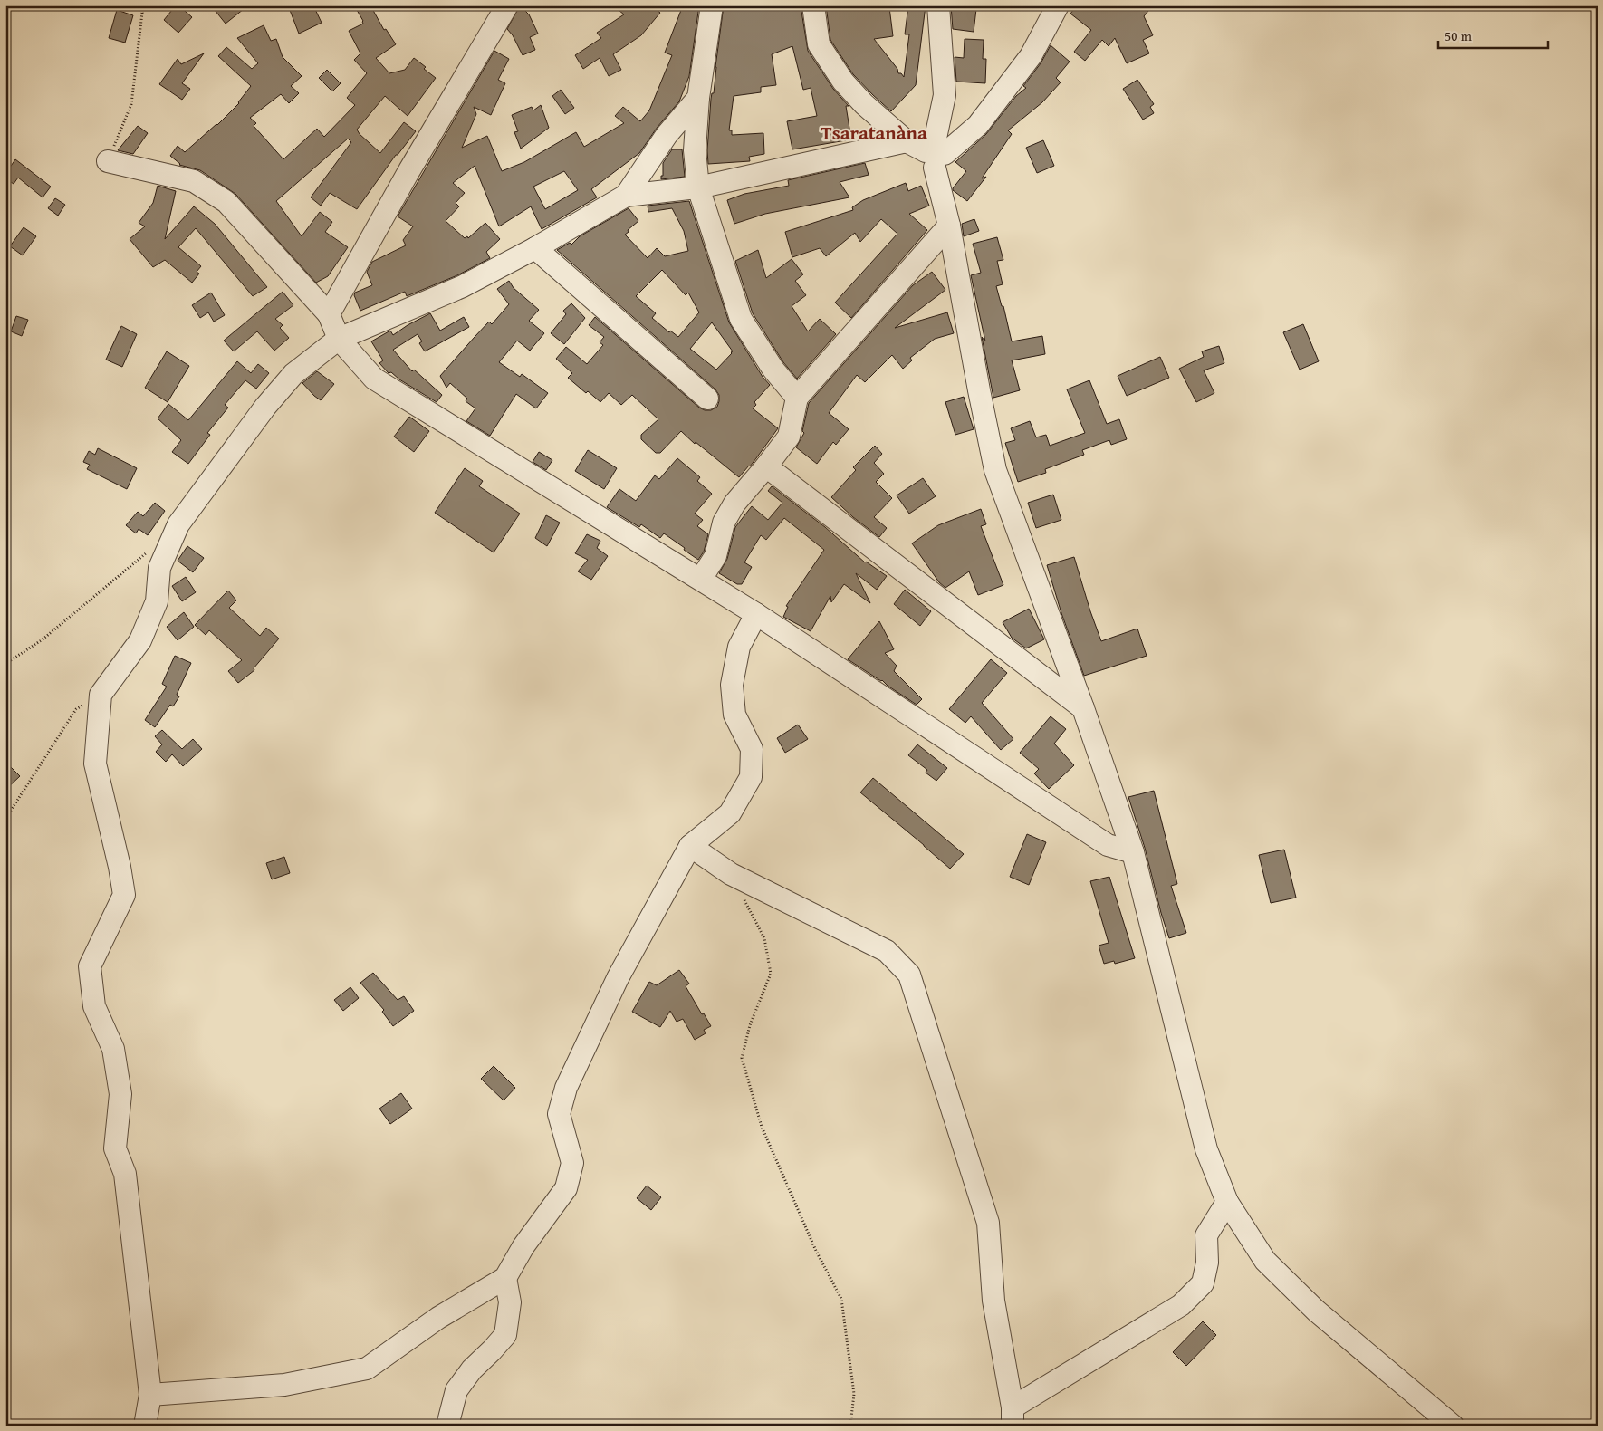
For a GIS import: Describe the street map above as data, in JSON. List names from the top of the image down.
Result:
{
  "districts": ["Tsaratanàna"],
  "scale_bar": "50 m"
}
